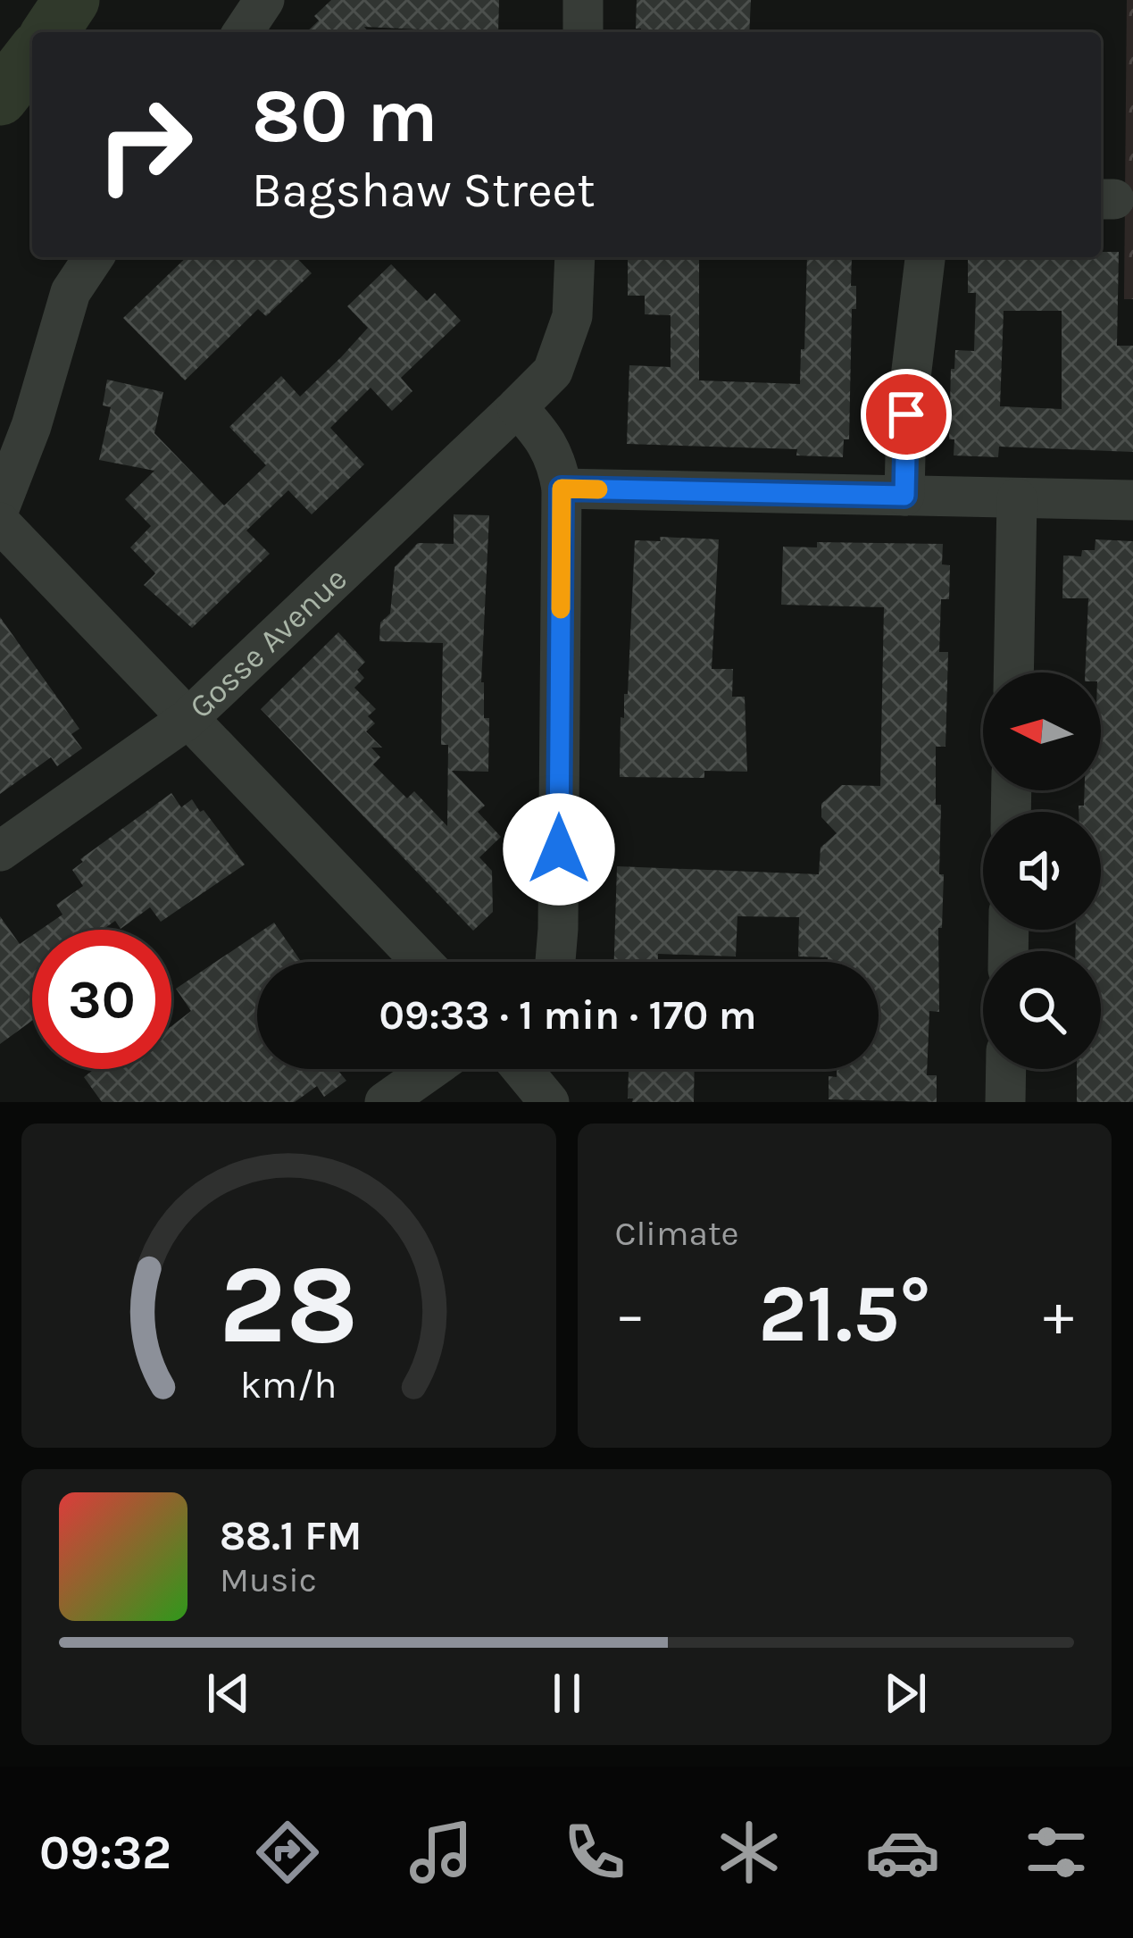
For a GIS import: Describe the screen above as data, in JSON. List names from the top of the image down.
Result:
{
  "streets": {
    "street": ["Gosse Avenue"]
  },
  "north": "left",
  "page": {
    "turn": ["80 m", "Bagshaw Street"],
    "limit": "30",
    "trip": "09:33 · 1 min · 170 m",
    "tile": "Climate",
    "heat": ["−", "21.5°", "+"],
    "song": ["88.1 FM", "Music"],
    "tabs": "09:32",
    "gauge": ["28", "km/h"]
  }
}
